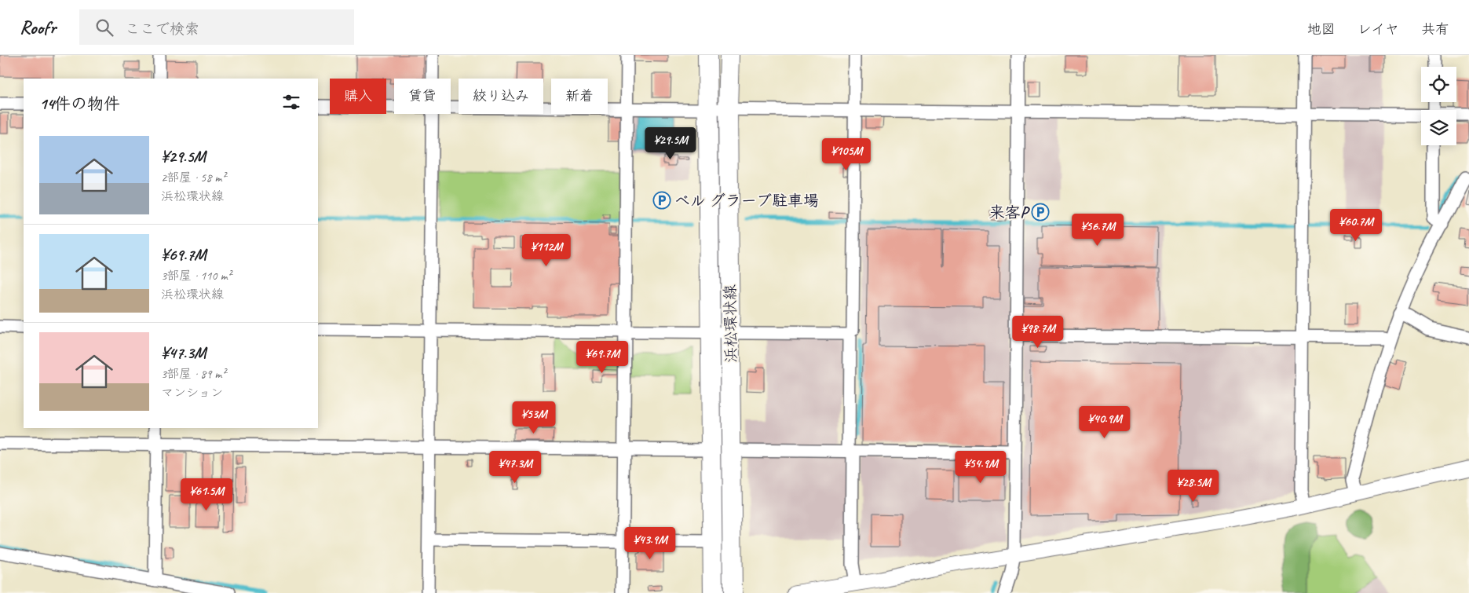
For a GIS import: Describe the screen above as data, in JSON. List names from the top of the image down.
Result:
{
  "streets": {
    "main road": ["浜松環状線"]
  },
  "places": {
    "parking": ["ベル グラーブ駐車場", "来客P"]
  },
  "page": {
    "header": "Roofr",
    "search": "ここで検索",
    "nav": ["地図", "レイヤ", "共有"],
    "chip": [
      "購入",
      "賃貸",
      "絞り込み",
      "新着"
    ],
    "heading": "14件の物件",
    "list": [
      {
        "name": "¥29.5M",
        "note": "2部屋 · 58 m² · 浜松環状線"
      },
      {
        "name": "¥69.7M",
        "note": "3部屋 · 110 m² · 浜松環状線"
      },
      {
        "name": "¥47.3M",
        "note": "3部屋 · 89 m² · マンション"
      }
    ],
    "price": [
      "¥29.5M",
      "¥105M",
      "¥60.7M",
      "¥56.7M",
      "¥112M",
      "¥98.7M",
      "¥69.7M",
      "¥53M",
      "¥40.9M",
      "¥47.3M",
      "¥54.9M",
      "¥28.5M",
      "¥61.5M",
      "¥43.9M"
    ]
  }
}
